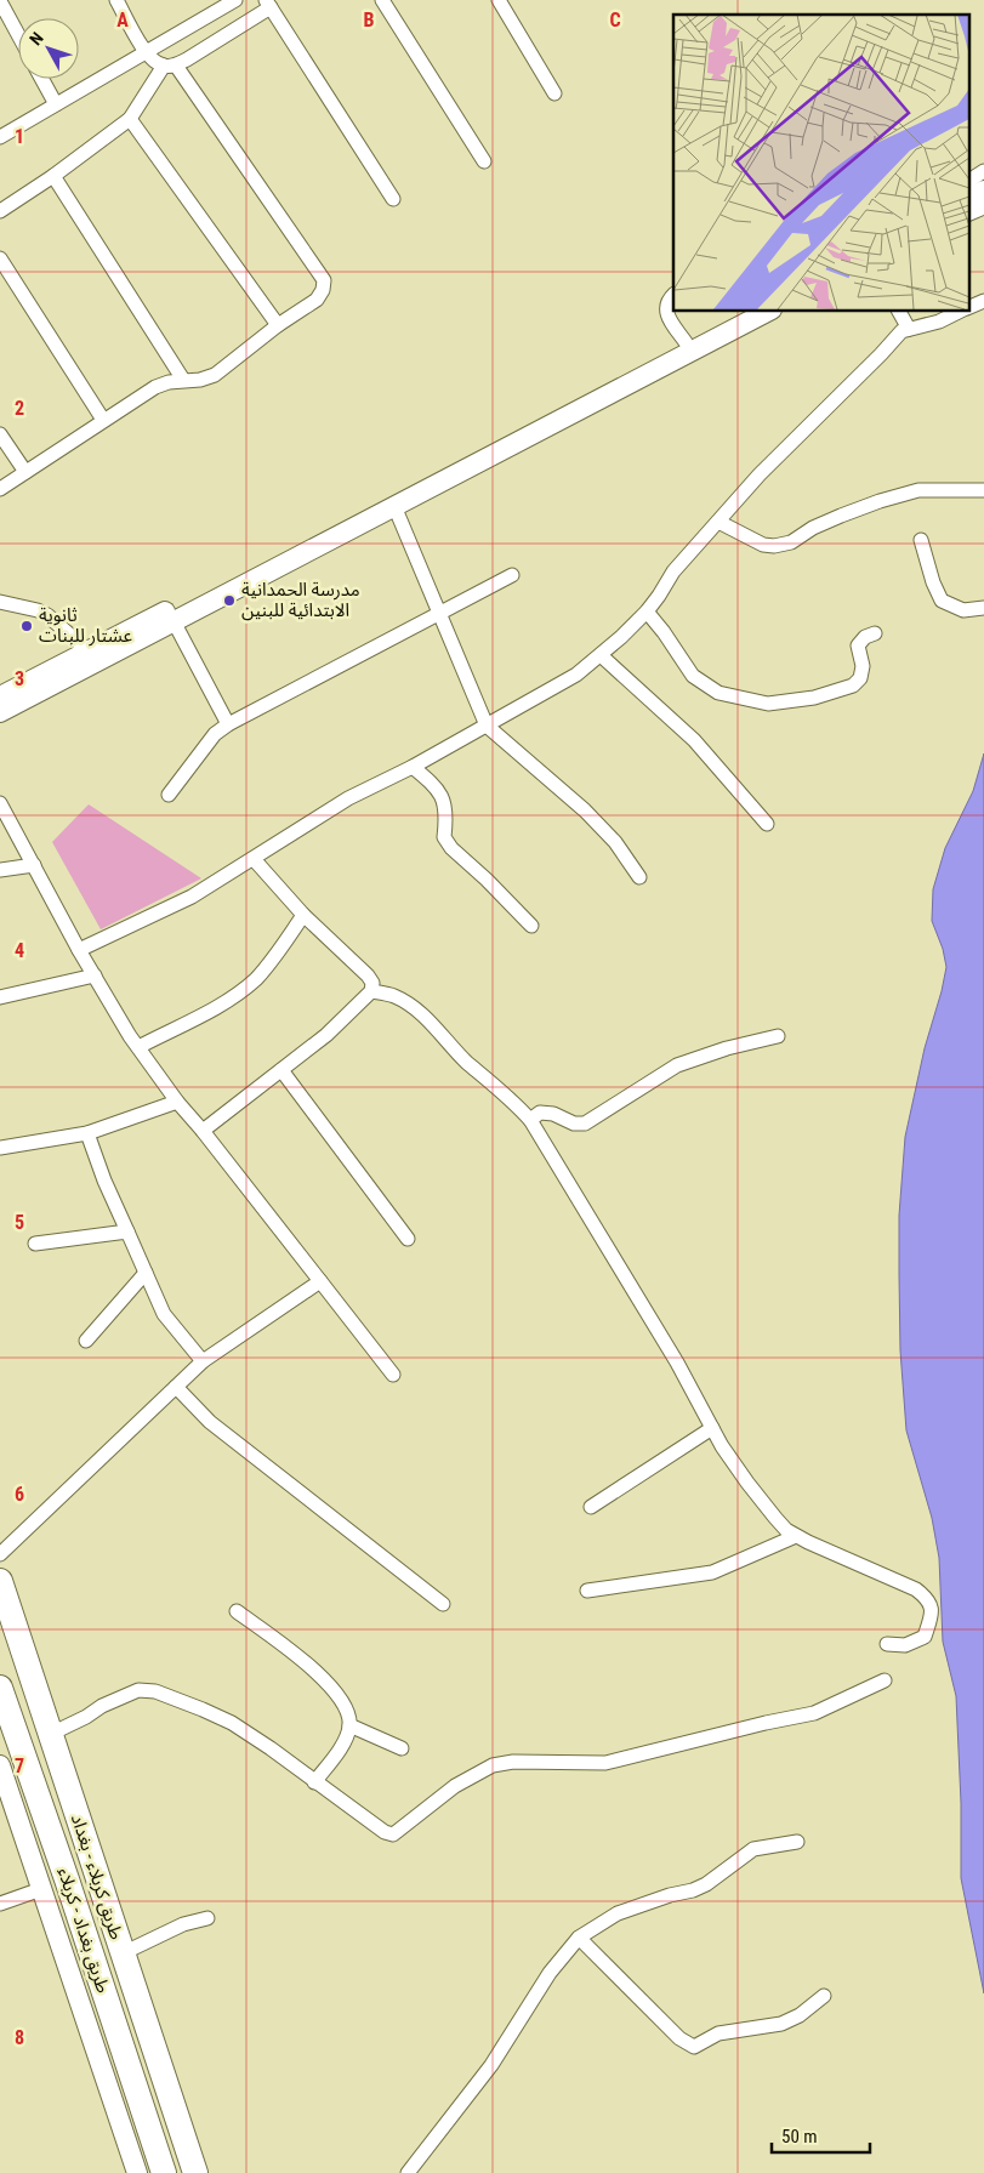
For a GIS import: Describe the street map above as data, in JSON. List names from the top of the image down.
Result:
{
  "streets": {
    "highway": ["طريق كربلاء - بغداد", "طريق بغداد - كربلاء"]
  },
  "places": ["مدرسة الحمدانية الابتدائية للبنين", "ثانوية عشتار للبنات"],
  "scale_bar": "50 m",
  "north": "top left",
  "grid": {
    "columns": ["A", "B", "C"],
    "rows": [
      "1",
      "2",
      "3",
      "4",
      "5",
      "6",
      "7",
      "8"
    ]
  }
}
